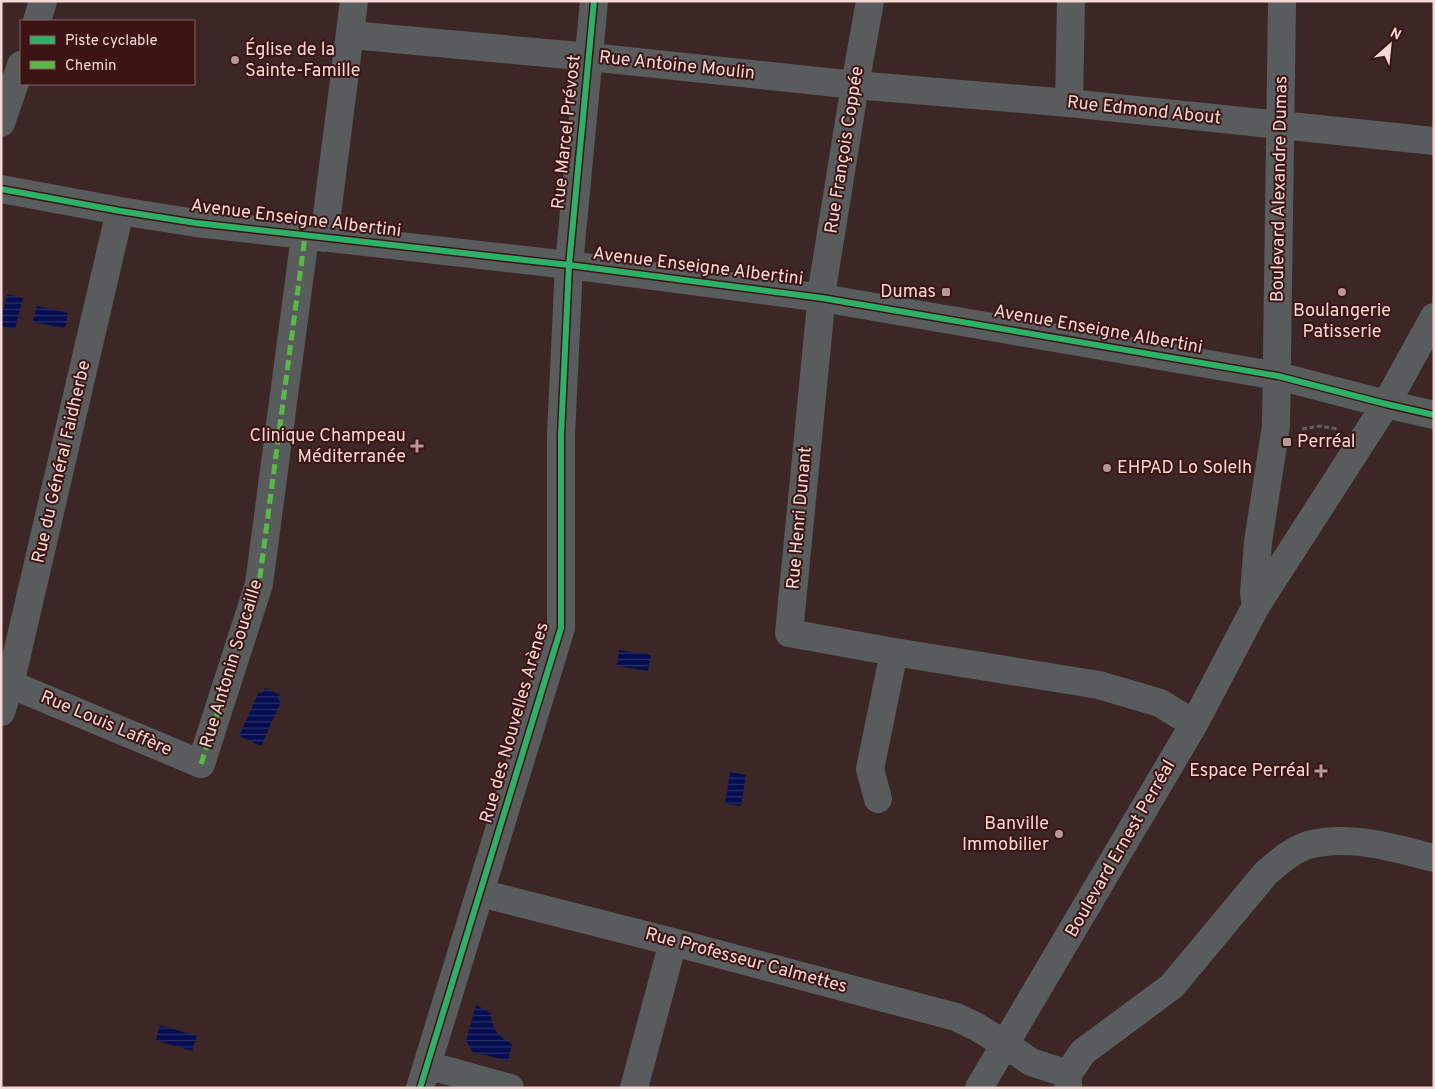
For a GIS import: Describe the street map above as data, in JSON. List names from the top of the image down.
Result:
{
  "streets": {
    "street": [
      "Rue Antoine Moulin",
      "Rue Edmond About",
      "Rue Marcel Prévost",
      "Rue François Coppée",
      "Boulevard Alexandre Dumas",
      "Avenue Enseigne Albertini",
      "Rue du Général Faidherbe",
      "Rue Henri Dunant",
      "Rue Antonin Soucaille",
      "Rue des Nouvelles Arènes",
      "Rue Louis Laffère",
      "Boulevard Ernest Perréal",
      "Rue Professeur Calmettes"
    ]
  },
  "crossings": [
    ["Rue Antoine Moulin", "Rue Edmond About"],
    ["Rue Antoine Moulin", "Rue Marcel Prévost"],
    ["Rue Antoine Moulin", "Rue François Coppée"],
    ["Rue Antoine Moulin", "Rue Antonin Soucaille"],
    ["Rue Edmond About", "Rue François Coppée"],
    ["Rue Edmond About", "Boulevard Alexandre Dumas"],
    ["Rue Marcel Prévost", "Avenue Enseigne Albertini"],
    ["Rue Marcel Prévost", "Rue des Nouvelles Arènes"],
    ["Rue François Coppée", "Avenue Enseigne Albertini"],
    ["Rue François Coppée", "Rue Henri Dunant"],
    ["Boulevard Alexandre Dumas", "Avenue Enseigne Albertini"],
    ["Avenue Enseigne Albertini", "Rue du Général Faidherbe"],
    ["Avenue Enseigne Albertini", "Rue Henri Dunant"],
    ["Avenue Enseigne Albertini", "Rue Antonin Soucaille"],
    ["Avenue Enseigne Albertini", "Rue des Nouvelles Arènes"],
    ["Avenue Enseigne Albertini", "Boulevard Ernest Perréal"],
    ["Rue du Général Faidherbe", "Rue Louis Laffère"],
    ["Rue Henri Dunant", "Boulevard Ernest Perréal"],
    ["Rue Antonin Soucaille", "Rue Louis Laffère"],
    ["Rue des Nouvelles Arènes", "Rue Professeur Calmettes"],
    ["Boulevard Ernest Perréal", "Rue Professeur Calmettes"]
  ],
  "places": {
    "other": [
      "Église de la Sainte-Famille",
      "Boulangerie Patisserie",
      "EHPAD Lo Solelh",
      "Banville Immobilier"
    ],
    "transit": ["Dumas", "Perréal"],
    "health": ["Clinique Champeau Méditerranée", "Espace Perréal"]
  },
  "legend": ["Piste cyclable", "Chemin"],
  "north": "top right"
}
